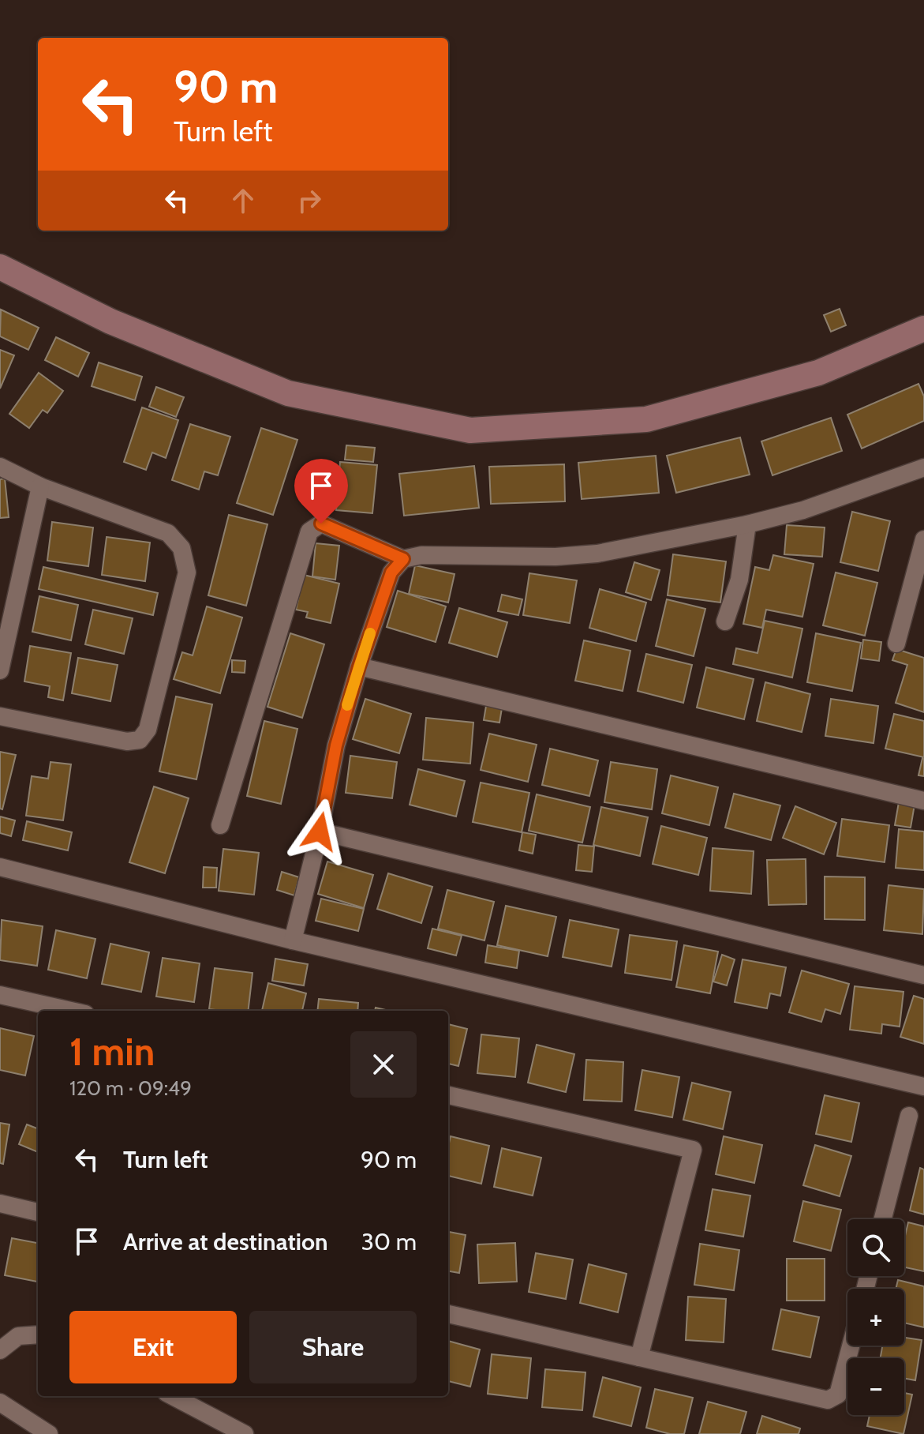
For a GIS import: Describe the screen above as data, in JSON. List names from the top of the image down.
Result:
{
  "page": {
    "turn": ["90 m", "Turn left"],
    "heading": ["1 min", "120 m · 09:49"],
    "list": [
      {
        "name": "Turn left",
        "value": "90 m"
      },
      {
        "name": "Arrive at destination",
        "value": "30 m"
      }
    ],
    "map_buttons": ["+", "−"],
    "buttons": ["Exit", "Share"]
  }
}
